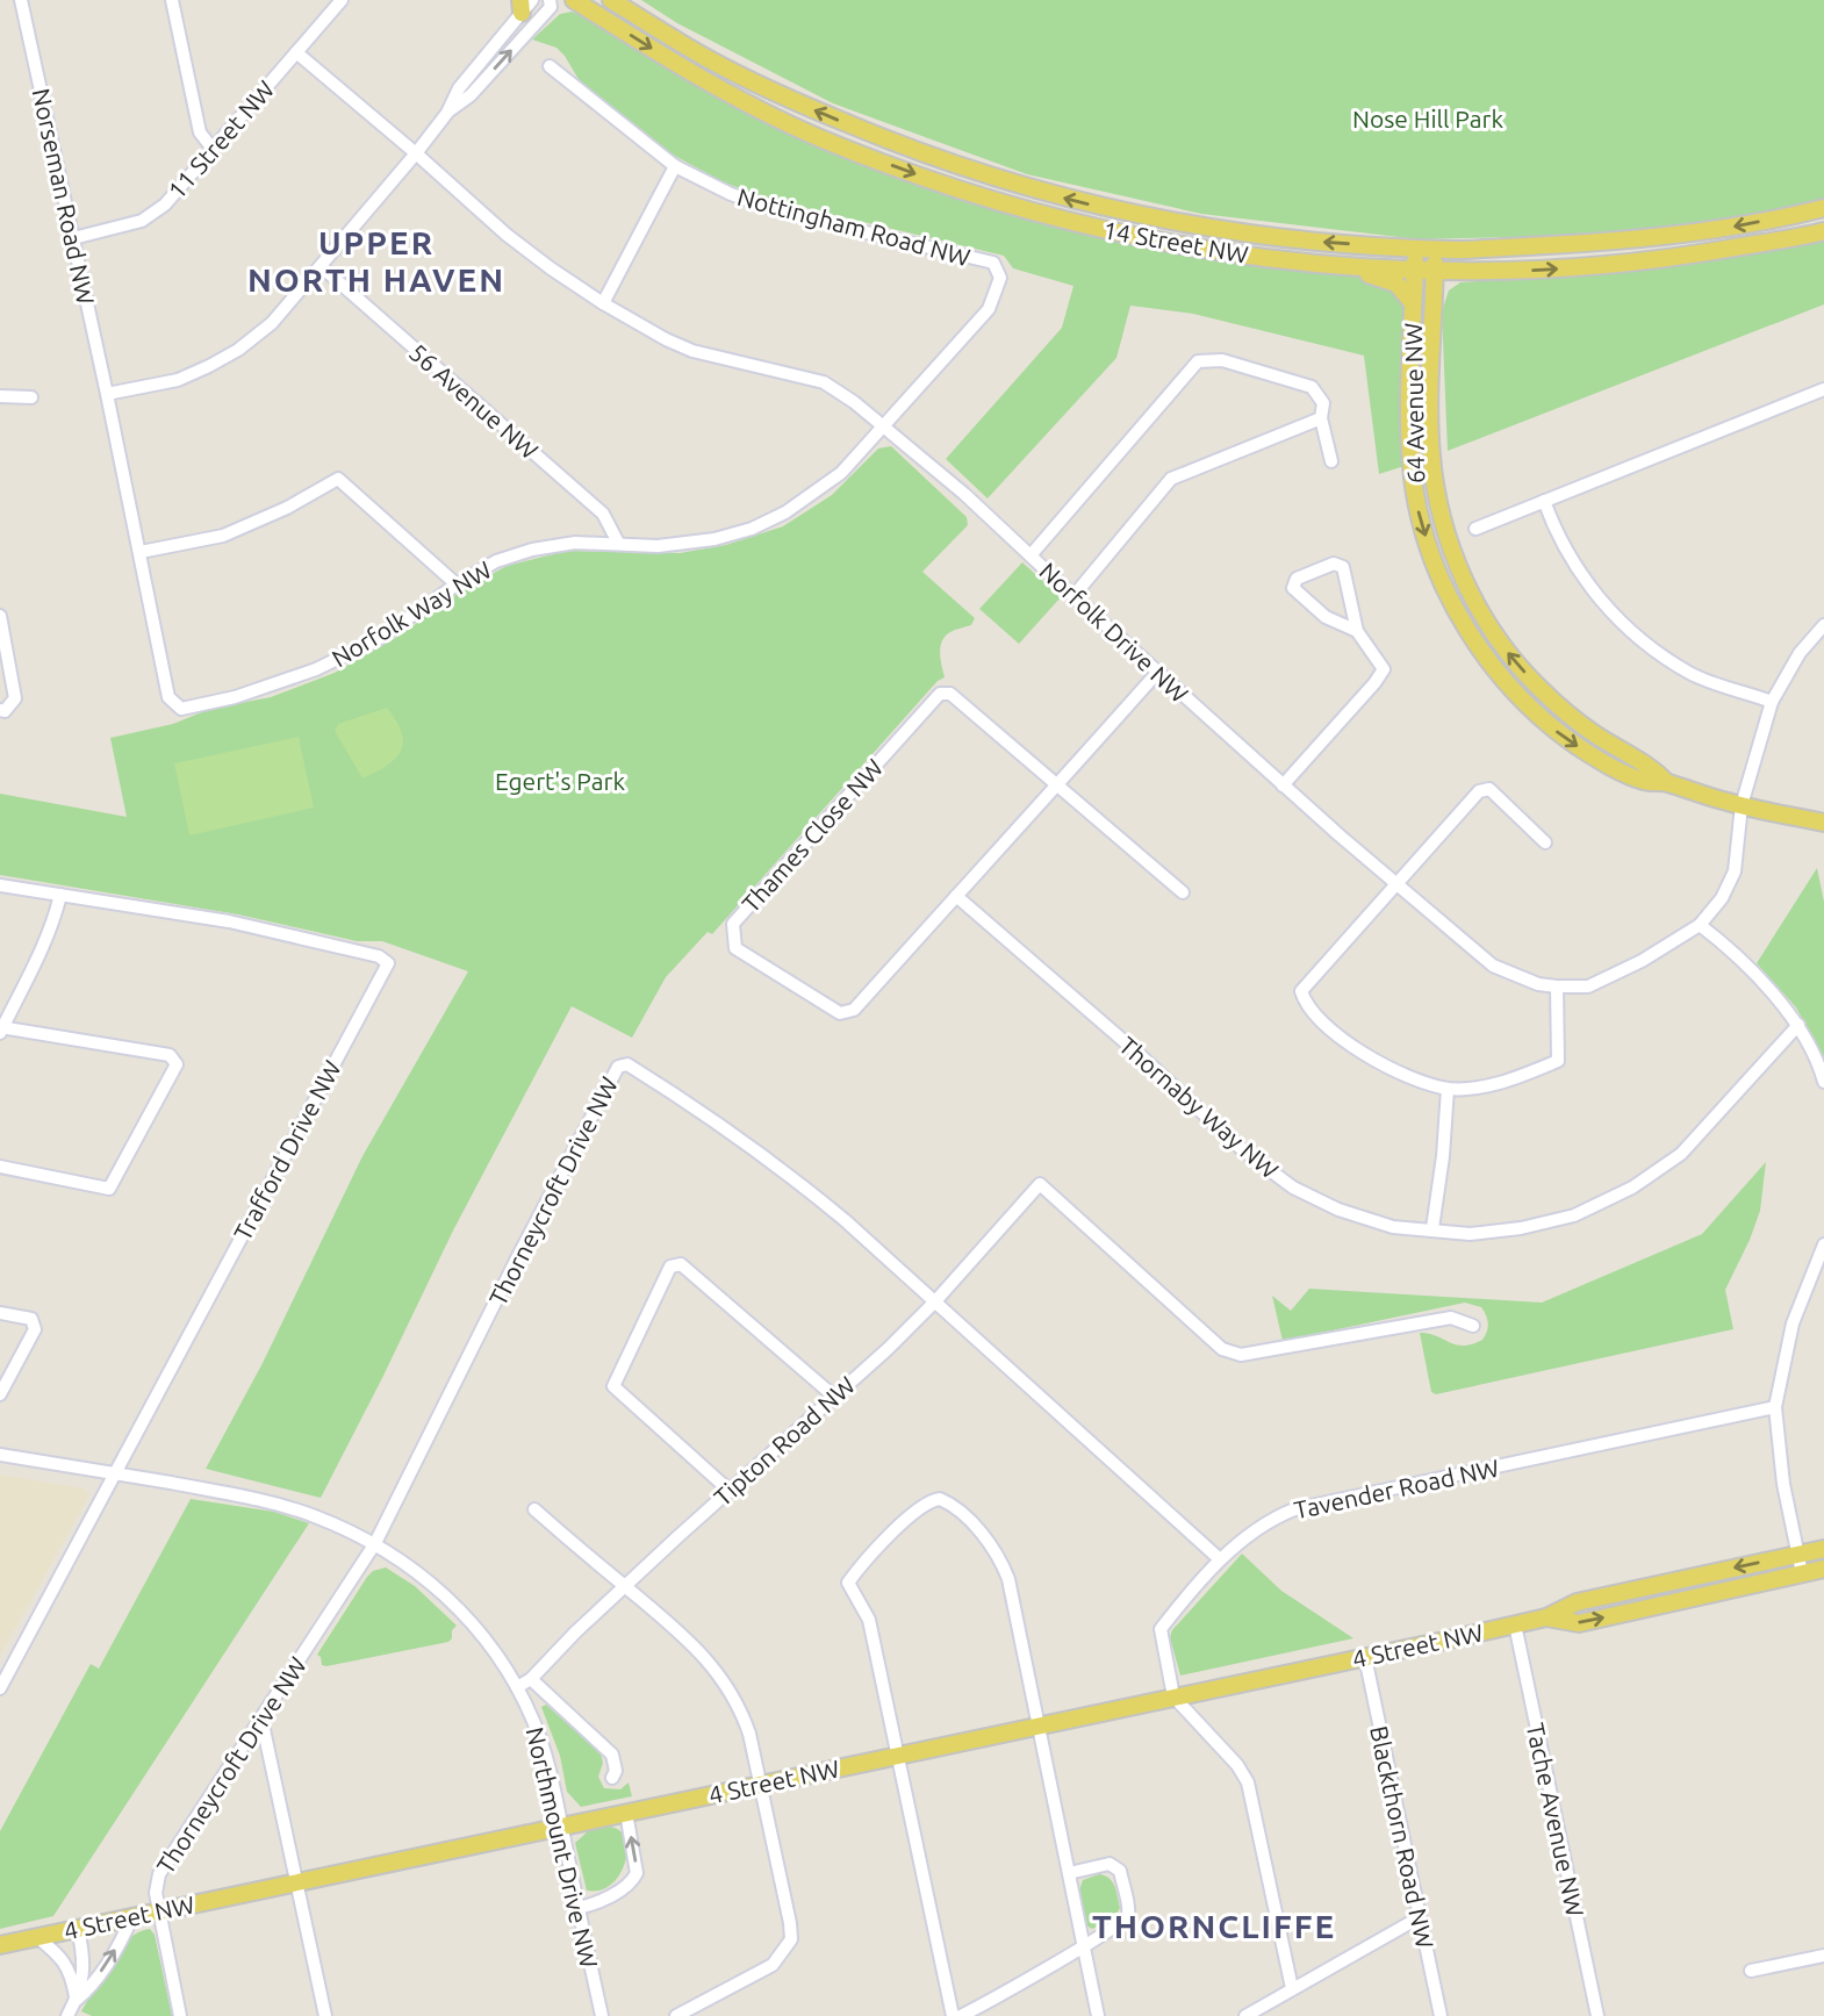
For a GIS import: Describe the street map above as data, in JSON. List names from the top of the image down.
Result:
{
  "streets": {
    "main road": ["14 Street NW", "64 Avenue NW", "4 Street NW"],
    "street": [
      "11 Street NW",
      "Norseman Road NW",
      "Nottingham Road NW",
      "56 Avenue NW",
      "Norfolk Way NW",
      "Norfolk Drive NW",
      "Thames Close NW",
      "Thornaby Way NW",
      "Trafford Drive NW",
      "Thorneycroft Drive NW",
      "Tipton Road NW",
      "Tavender Road NW",
      "Tache Avenue NW",
      "Blackthorn Road NW",
      "Northmount Drive NW"
    ]
  },
  "crossings": [
    ["11 Street NW", "Norseman Road NW"],
    ["11 Street NW", "Norfolk Drive NW"],
    ["Norseman Road NW", "Norfolk Way NW"],
    ["Nottingham Road NW", "Norfolk Way NW"],
    ["Nottingham Road NW", "Norfolk Drive NW"],
    ["14 Street NW", "64 Avenue NW"],
    ["56 Avenue NW", "Norfolk Way NW"],
    ["64 Avenue NW", "Norfolk Drive NW"],
    ["Norfolk Way NW", "Norfolk Drive NW"],
    ["Norfolk Drive NW", "Thames Close NW"],
    ["Thames Close NW", "Thornaby Way NW"],
    ["Trafford Drive NW", "Northmount Drive NW"],
    ["Thorneycroft Drive NW", "Tipton Road NW"],
    ["Thorneycroft Drive NW", "Tavender Road NW"],
    ["Thorneycroft Drive NW", "4 Street NW"],
    ["Thorneycroft Drive NW", "Northmount Drive NW"],
    ["Tipton Road NW", "Northmount Drive NW"],
    ["Tavender Road NW", "4 Street NW"],
    ["4 Street NW", "Tache Avenue NW"],
    ["4 Street NW", "Blackthorn Road NW"],
    ["4 Street NW", "Northmount Drive NW"]
  ],
  "districts": ["UPPER NORTH HAVEN", "THORNCLIFFE"],
  "parks": ["Nose Hill Park", "Egert's Park"]
}
